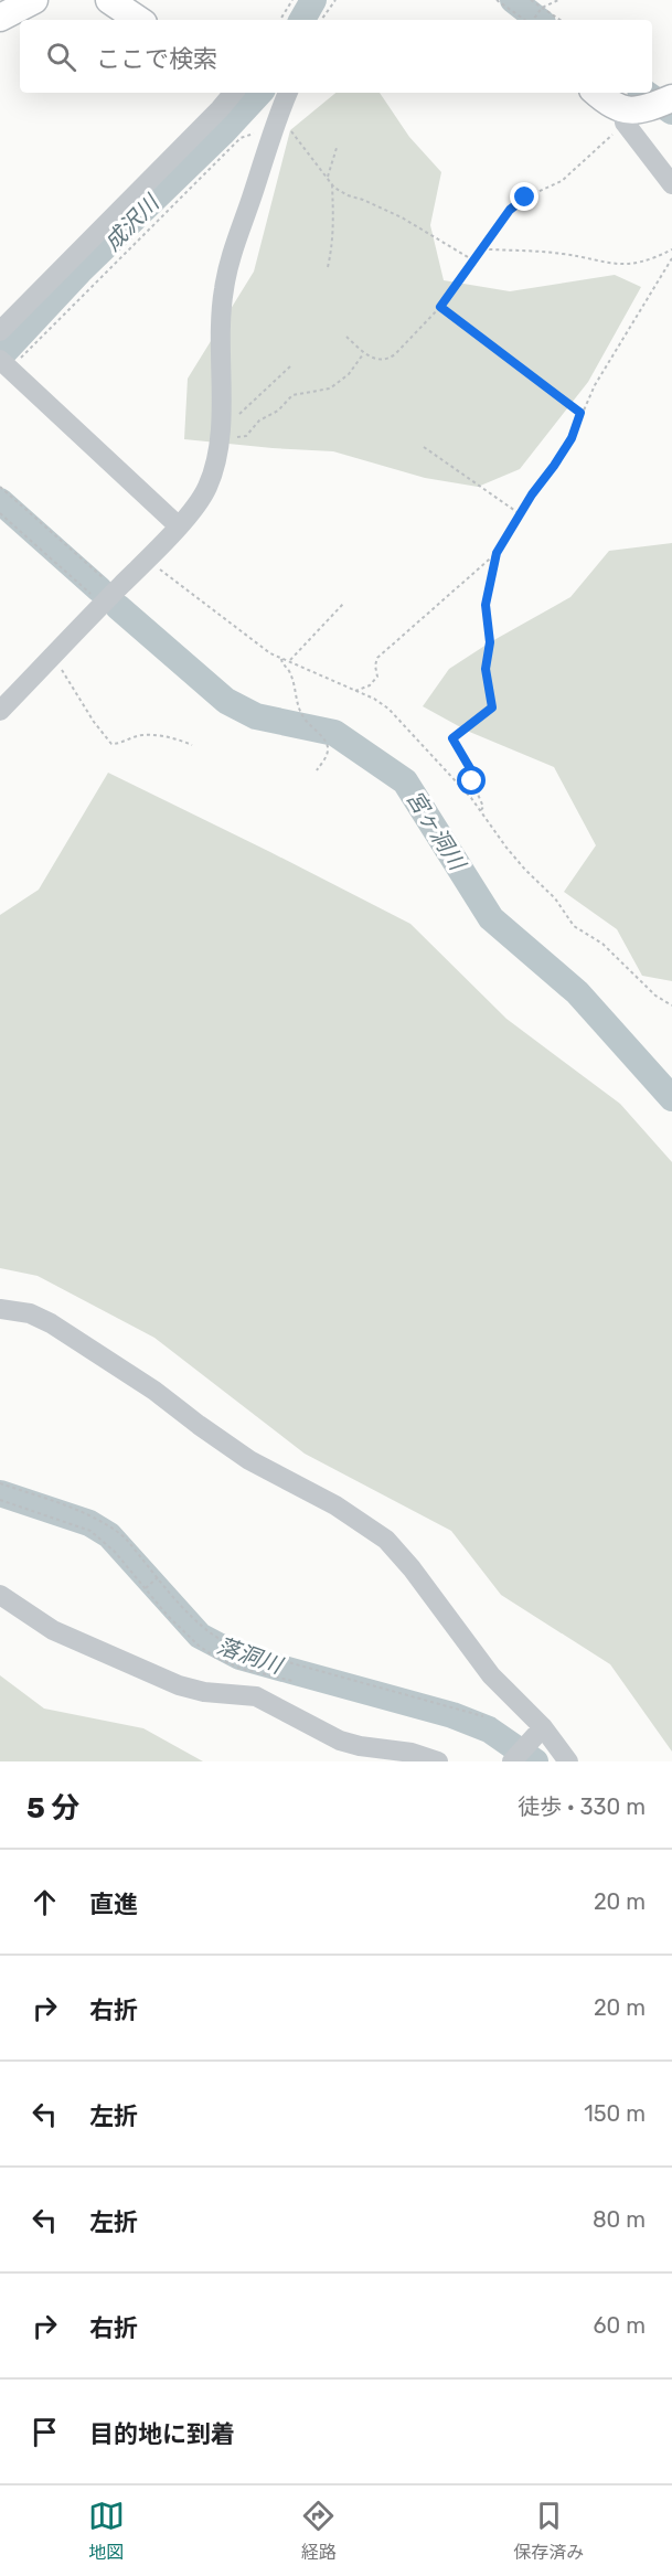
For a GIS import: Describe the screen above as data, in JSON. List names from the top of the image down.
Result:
{
  "water": ["成沢川", "宮ヶ洞川", "落洞川"],
  "page": {
    "search": "ここで検索",
    "heading": ["5 分", "徒歩 · 330 m"],
    "list": [
      ["直進", "20 m"],
      ["右折", "20 m"],
      ["左折", "150 m"],
      ["左折", "80 m"],
      ["右折", "60 m"],
      "目的地に到着"
    ],
    "nav": ["地図", "経路", "保存済み"]
  }
}
